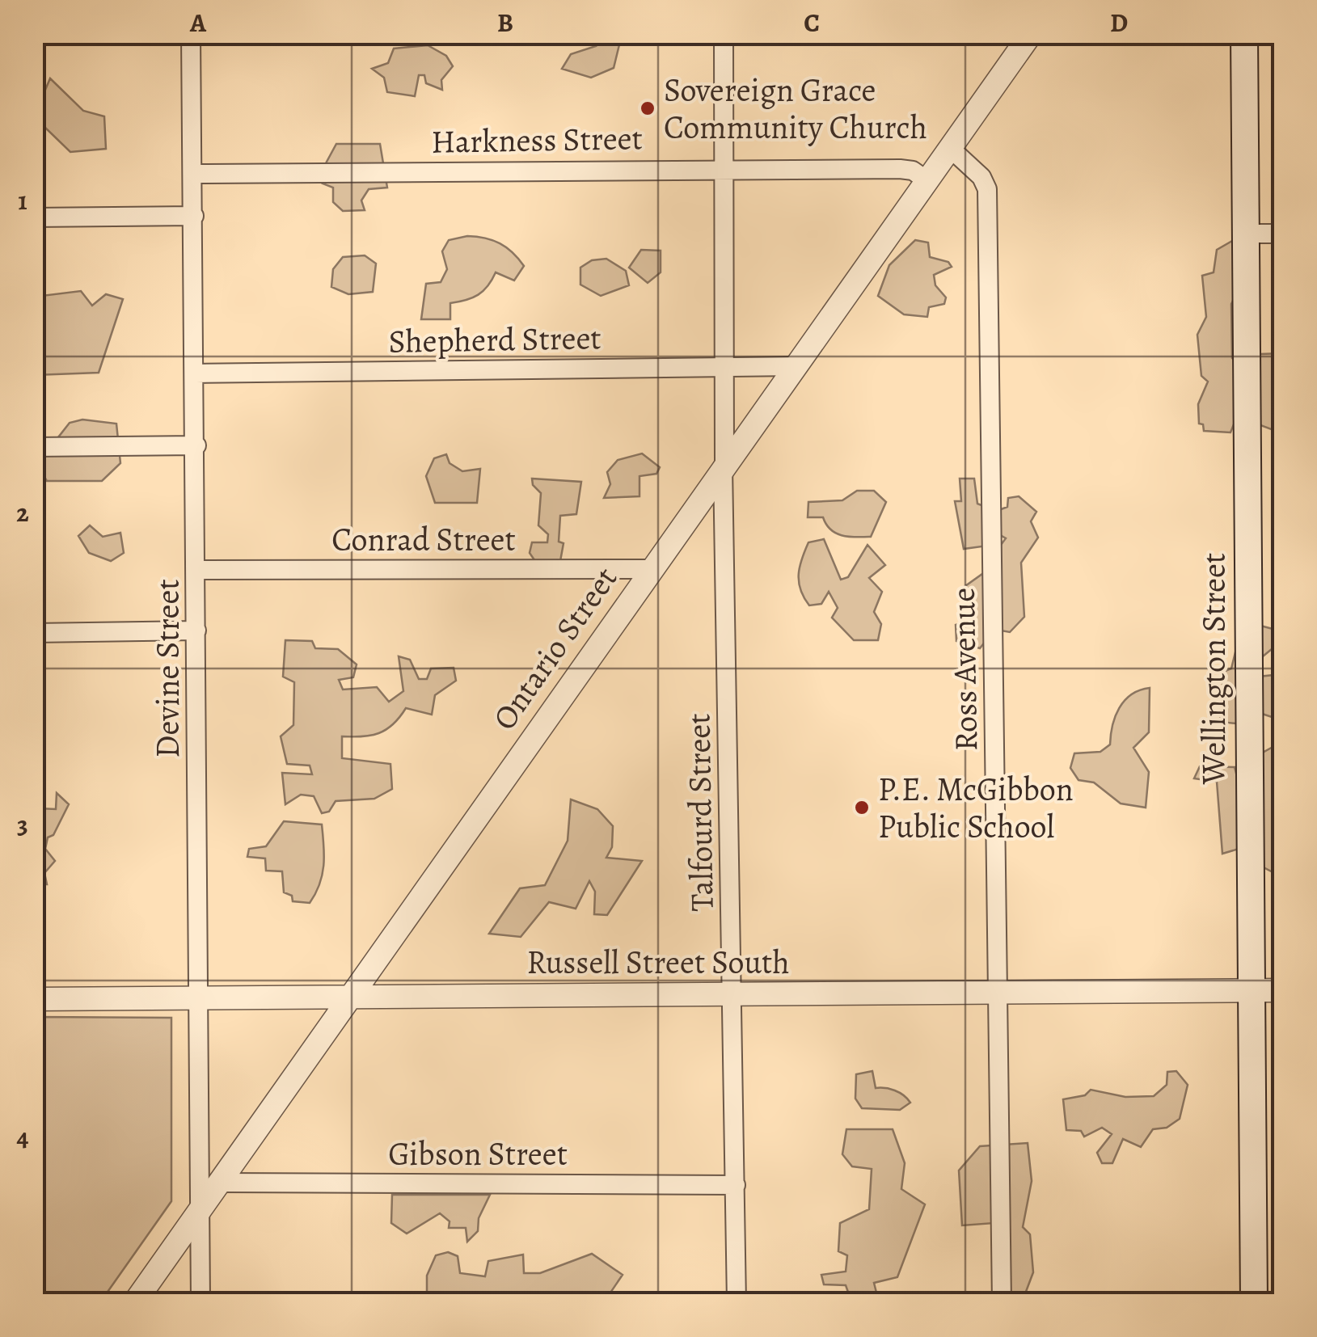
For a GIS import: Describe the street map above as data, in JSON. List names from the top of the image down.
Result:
{
  "streets": {
    "main road": ["Wellington Street"],
    "street": [
      "Harkness Street",
      "Shepherd Street",
      "Conrad Street",
      "Ontario Street",
      "Devine Street",
      "Ross Avenue",
      "Talfourd Street",
      "Russell Street South",
      "Gibson Street"
    ]
  },
  "crossings": [
    ["Harkness Street", "Ontario Street"],
    ["Harkness Street", "Devine Street"],
    ["Harkness Street", "Talfourd Street"],
    ["Shepherd Street", "Ontario Street"],
    ["Shepherd Street", "Devine Street"],
    ["Shepherd Street", "Talfourd Street"],
    ["Conrad Street", "Ontario Street"],
    ["Conrad Street", "Devine Street"],
    ["Ontario Street", "Devine Street"],
    ["Ontario Street", "Ross Avenue"],
    ["Ontario Street", "Talfourd Street"],
    ["Ontario Street", "Russell Street South"],
    ["Ontario Street", "Gibson Street"],
    ["Devine Street", "Russell Street South"],
    ["Wellington Street", "Russell Street South"],
    ["Ross Avenue", "Russell Street South"],
    ["Talfourd Street", "Russell Street South"],
    ["Talfourd Street", "Gibson Street"]
  ],
  "places": ["Sovereign Grace Community Church", "P.E. McGibbon Public School"],
  "grid": {
    "columns": [
      "A",
      "B",
      "C",
      "D"
    ],
    "rows": [
      "1",
      "2",
      "3",
      "4"
    ]
  }
}
